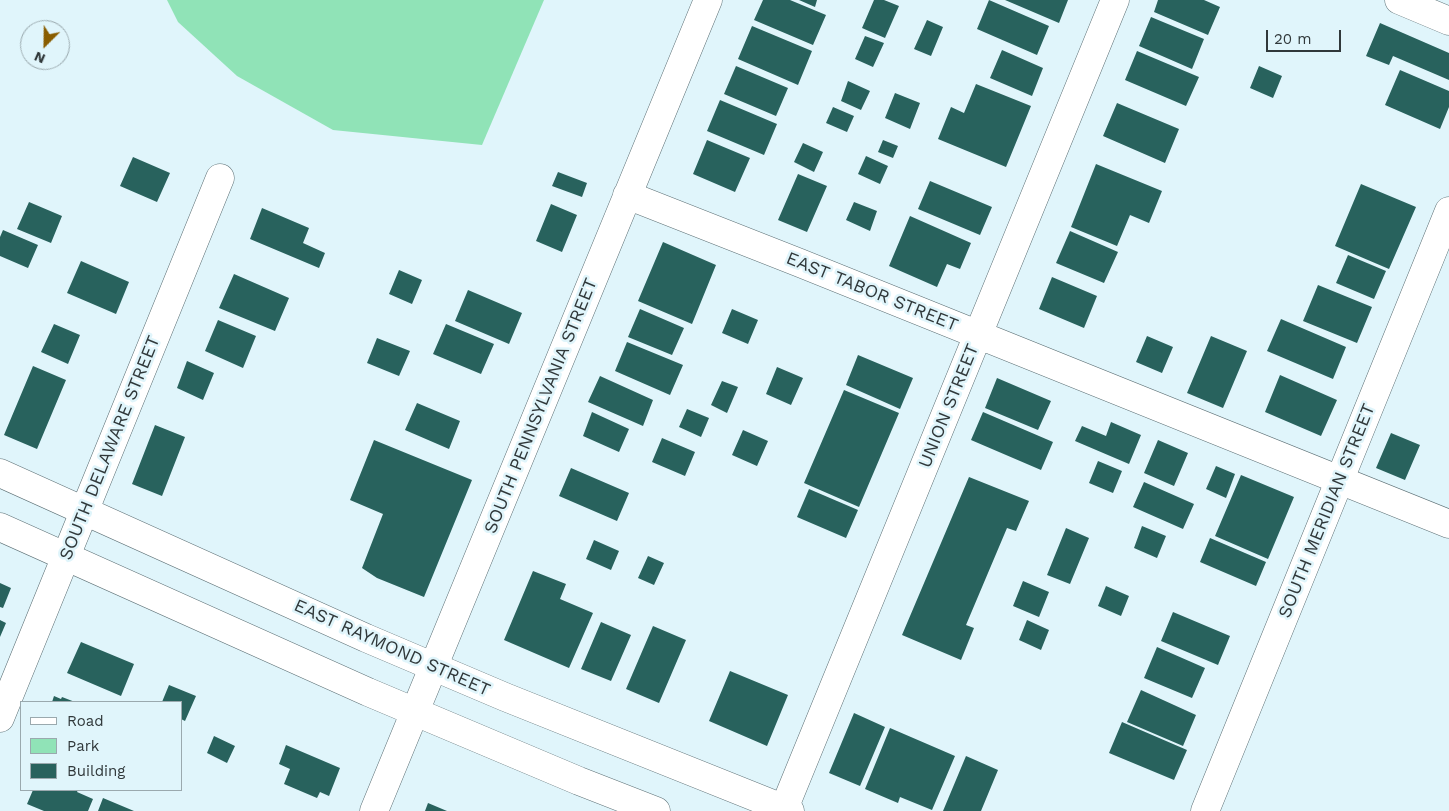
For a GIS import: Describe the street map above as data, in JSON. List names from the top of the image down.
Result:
{
  "streets": {
    "street": [
      "EAST TABOR STREET",
      "SOUTH PENNSYLVANIA STREET",
      "UNION STREET",
      "SOUTH DELAWARE STREET",
      "SOUTH MERIDIAN STREET",
      "EAST RAYMOND STREET"
    ]
  },
  "crossings": [
    ["EAST TABOR STREET", "SOUTH PENNSYLVANIA STREET"],
    ["EAST TABOR STREET", "UNION STREET"],
    ["EAST TABOR STREET", "SOUTH MERIDIAN STREET"],
    ["SOUTH PENNSYLVANIA STREET", "EAST RAYMOND STREET"],
    ["UNION STREET", "EAST RAYMOND STREET"],
    ["SOUTH DELAWARE STREET", "EAST RAYMOND STREET"]
  ],
  "legend": ["Road", "Park", "Building"],
  "scale_bar": "20 m",
  "north": "bottom left"
}
